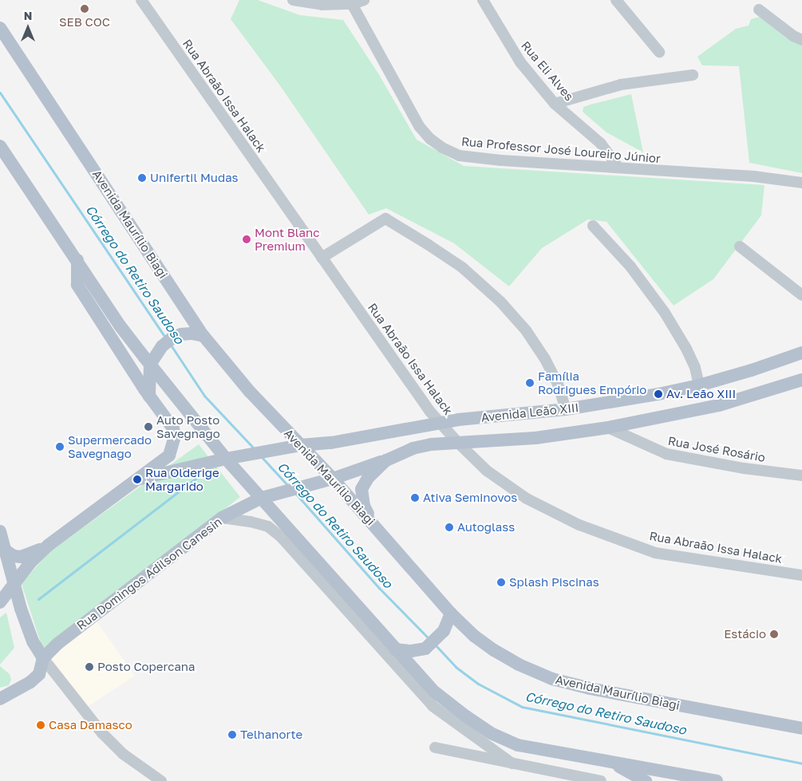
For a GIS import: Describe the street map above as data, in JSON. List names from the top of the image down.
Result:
{
  "streets": {
    "main road": ["Avenida Maurílio Biagi", "Avenida Leão XIII", "Rua Domingos Adilson Canesin"],
    "street": [
      "Rua Eli Alves",
      "Rua Abraão Issa Halack",
      "Rua Professor José Loureiro Júnior",
      "Rua José Rosário"
    ]
  },
  "crossings": [
    ["Rua Eli Alves", "Rua Professor José Loureiro Júnior"],
    ["Rua Abraão Issa Halack", "Avenida Leão XIII"],
    ["Avenida Maurílio Biagi", "Avenida Leão XIII"],
    ["Avenida Maurílio Biagi", "Rua Domingos Adilson Canesin"],
    ["Avenida Leão XIII", "Rua José Rosário"],
    ["Avenida Leão XIII", "Rua Domingos Adilson Canesin"]
  ],
  "water": ["Córrego do Retiro Saudoso"],
  "places": [
    "SEB COC",
    "Unifertil Mudas",
    "Mont Blanc Premium",
    "Família Rodrigues Empório",
    "Av. Leão XIII",
    "Auto Posto Savegnago",
    "Supermercado Savegnago",
    "Rua Olderige Margarido",
    "Ativa Seminovos",
    "Autoglass",
    "Splash Piscinas",
    "Estácio",
    "Posto Copercana",
    "Casa Damasco",
    "Telhanorte"
  ],
  "north": "top"
}
